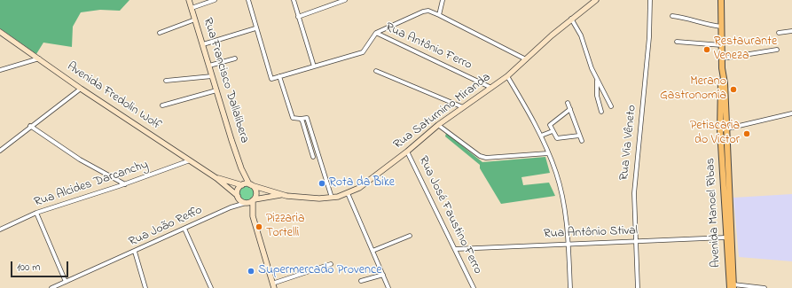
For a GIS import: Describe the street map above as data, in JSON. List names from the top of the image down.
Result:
{
  "streets": {
    "main road": [
      "Rua Francisco Dallalibera",
      "Avenida Fredolin Wolf",
      "Rua Saturnino Miranda",
      "Avenida Manoel Ribas"
    ],
    "street": [
      "Rua Antônio Ferro",
      "Rua Via Vêneto",
      "Rua Alcides Darcanchy",
      "Rua José Faustino Ferro",
      "Rua João Reffo",
      "Rua Antônio Stival"
    ]
  },
  "crossings": [
    ["Rua Antônio Ferro", "Rua Saturnino Miranda"],
    ["Rua Francisco Dallalibera", "Avenida Fredolin Wolf"],
    ["Rua Francisco Dallalibera", "Rua Saturnino Miranda"],
    ["Rua Francisco Dallalibera", "Rua João Reffo"],
    ["Avenida Fredolin Wolf", "Rua Saturnino Miranda"],
    ["Avenida Fredolin Wolf", "Rua Alcides Darcanchy"],
    ["Avenida Fredolin Wolf", "Rua João Reffo"],
    ["Rua Saturnino Miranda", "Rua José Faustino Ferro"],
    ["Rua Saturnino Miranda", "Rua João Reffo"],
    ["Rua Via Vêneto", "Rua Antônio Stival"],
    ["Avenida Manoel Ribas", "Rua Antônio Stival"],
    ["Rua José Faustino Ferro", "Rua Antônio Stival"]
  ],
  "places": [
    "Restaurante Veneza",
    "Merano Gastronomia",
    "Petiscaria do Victor",
    "Rota da Bike",
    "Pizzaria Tortelli",
    "Supermercado Provence"
  ],
  "scale_bar": "100 m"
}
